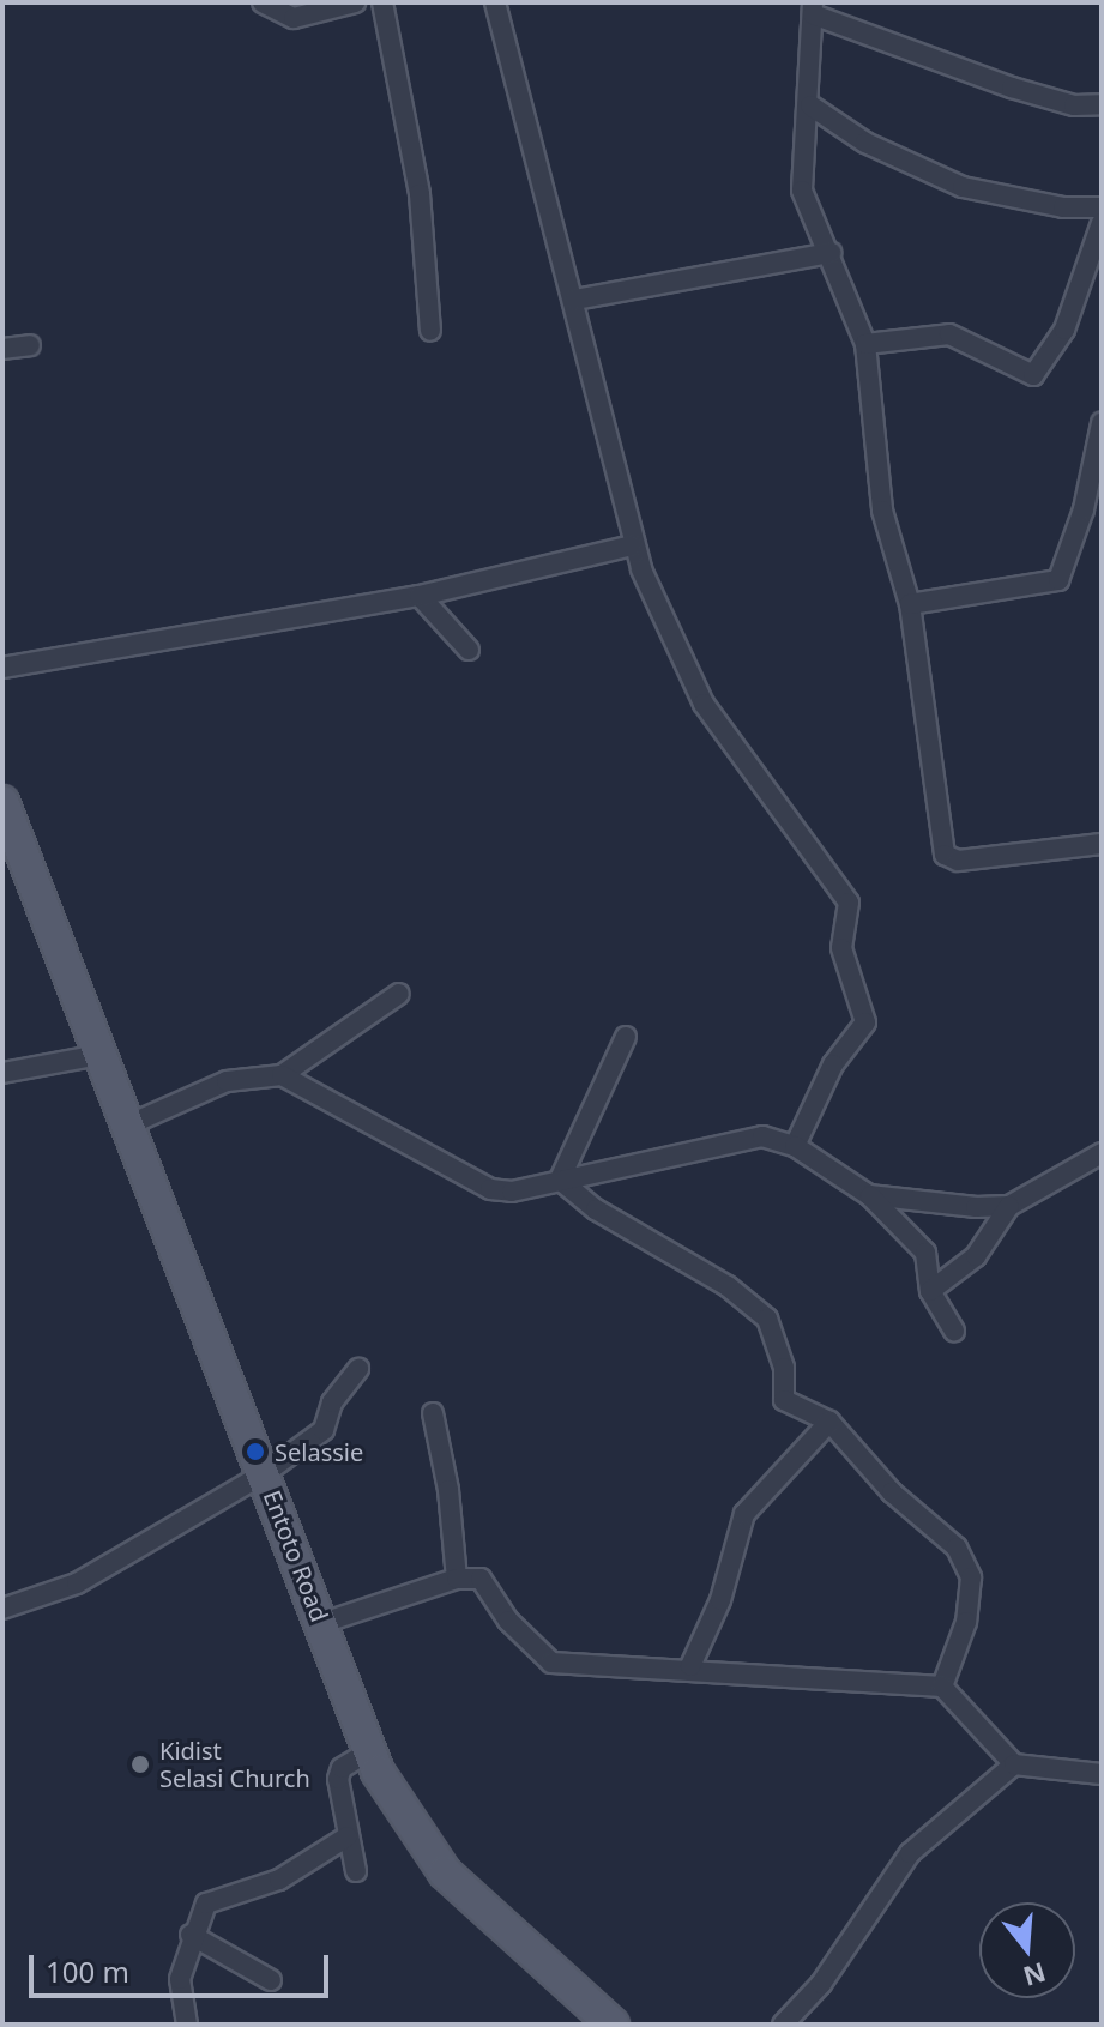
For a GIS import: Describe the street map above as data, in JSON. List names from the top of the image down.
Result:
{
  "streets": {
    "main road": ["Entoto Road"]
  },
  "places": ["Selassie", "Kidist Selasi Church"],
  "scale_bar": "100 m",
  "north": "bottom"
}
